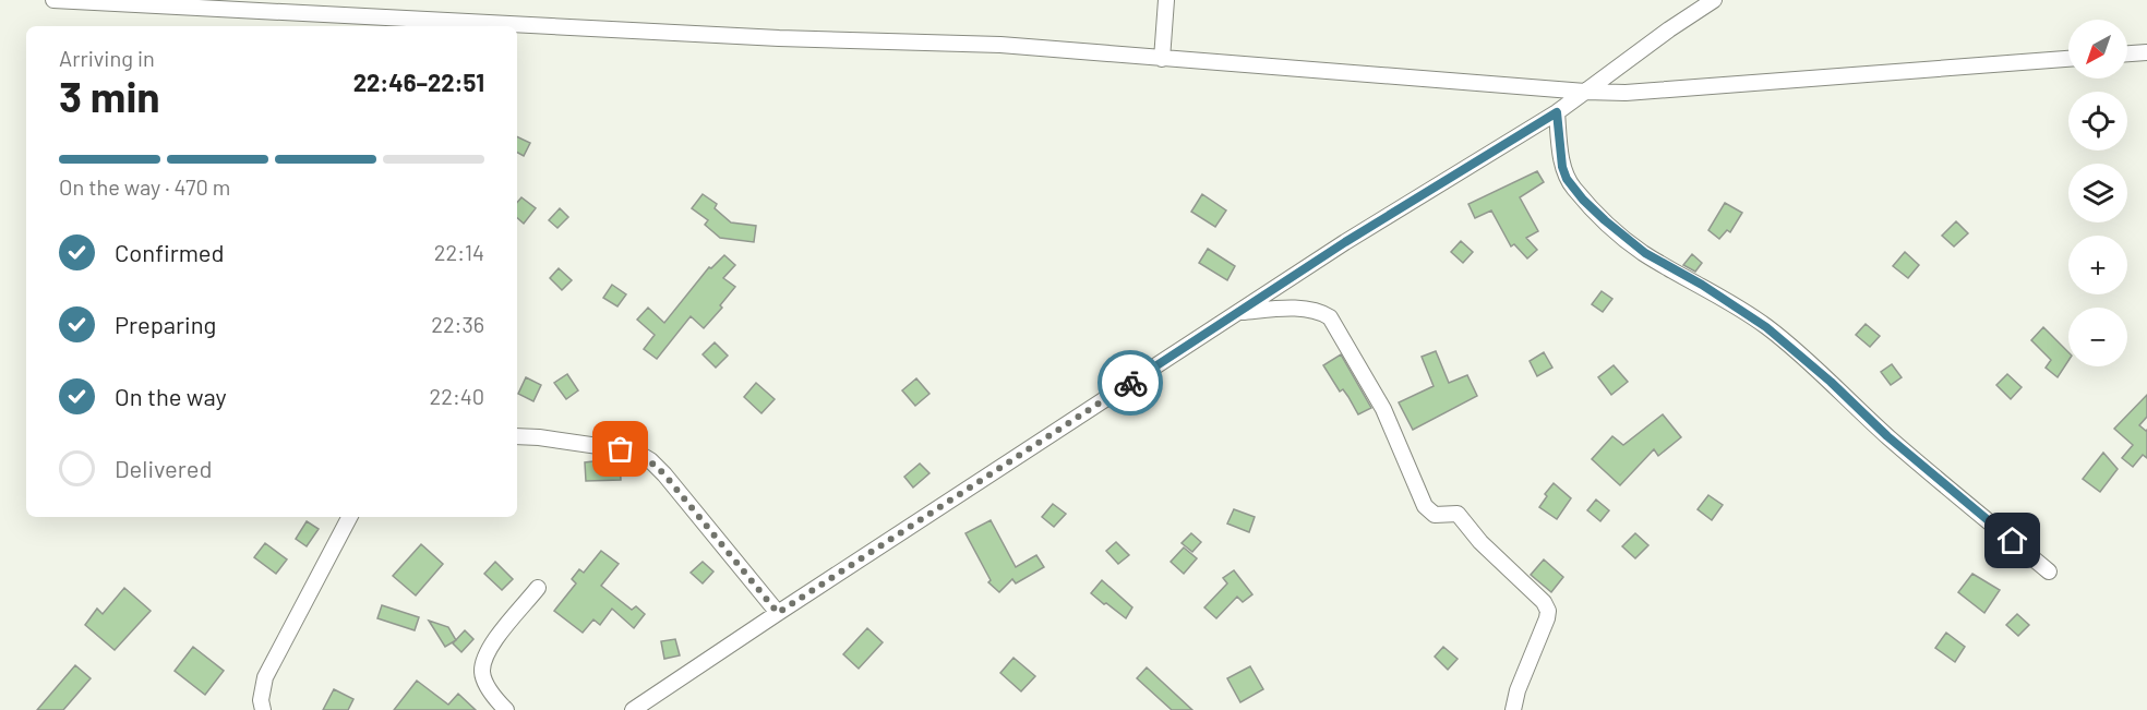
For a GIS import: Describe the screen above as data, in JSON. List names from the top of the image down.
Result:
{
  "north": "bottom left",
  "page": {
    "map_buttons": ["+", "−"],
    "heading": ["3 min", "Arriving in", "22:46–22:51"],
    "bar": "On the way · 470 m",
    "list": [
      ["Confirmed", "22:14"],
      ["Preparing", "22:36"],
      ["On the way", "22:40"],
      "Delivered"
    ]
  }
}
